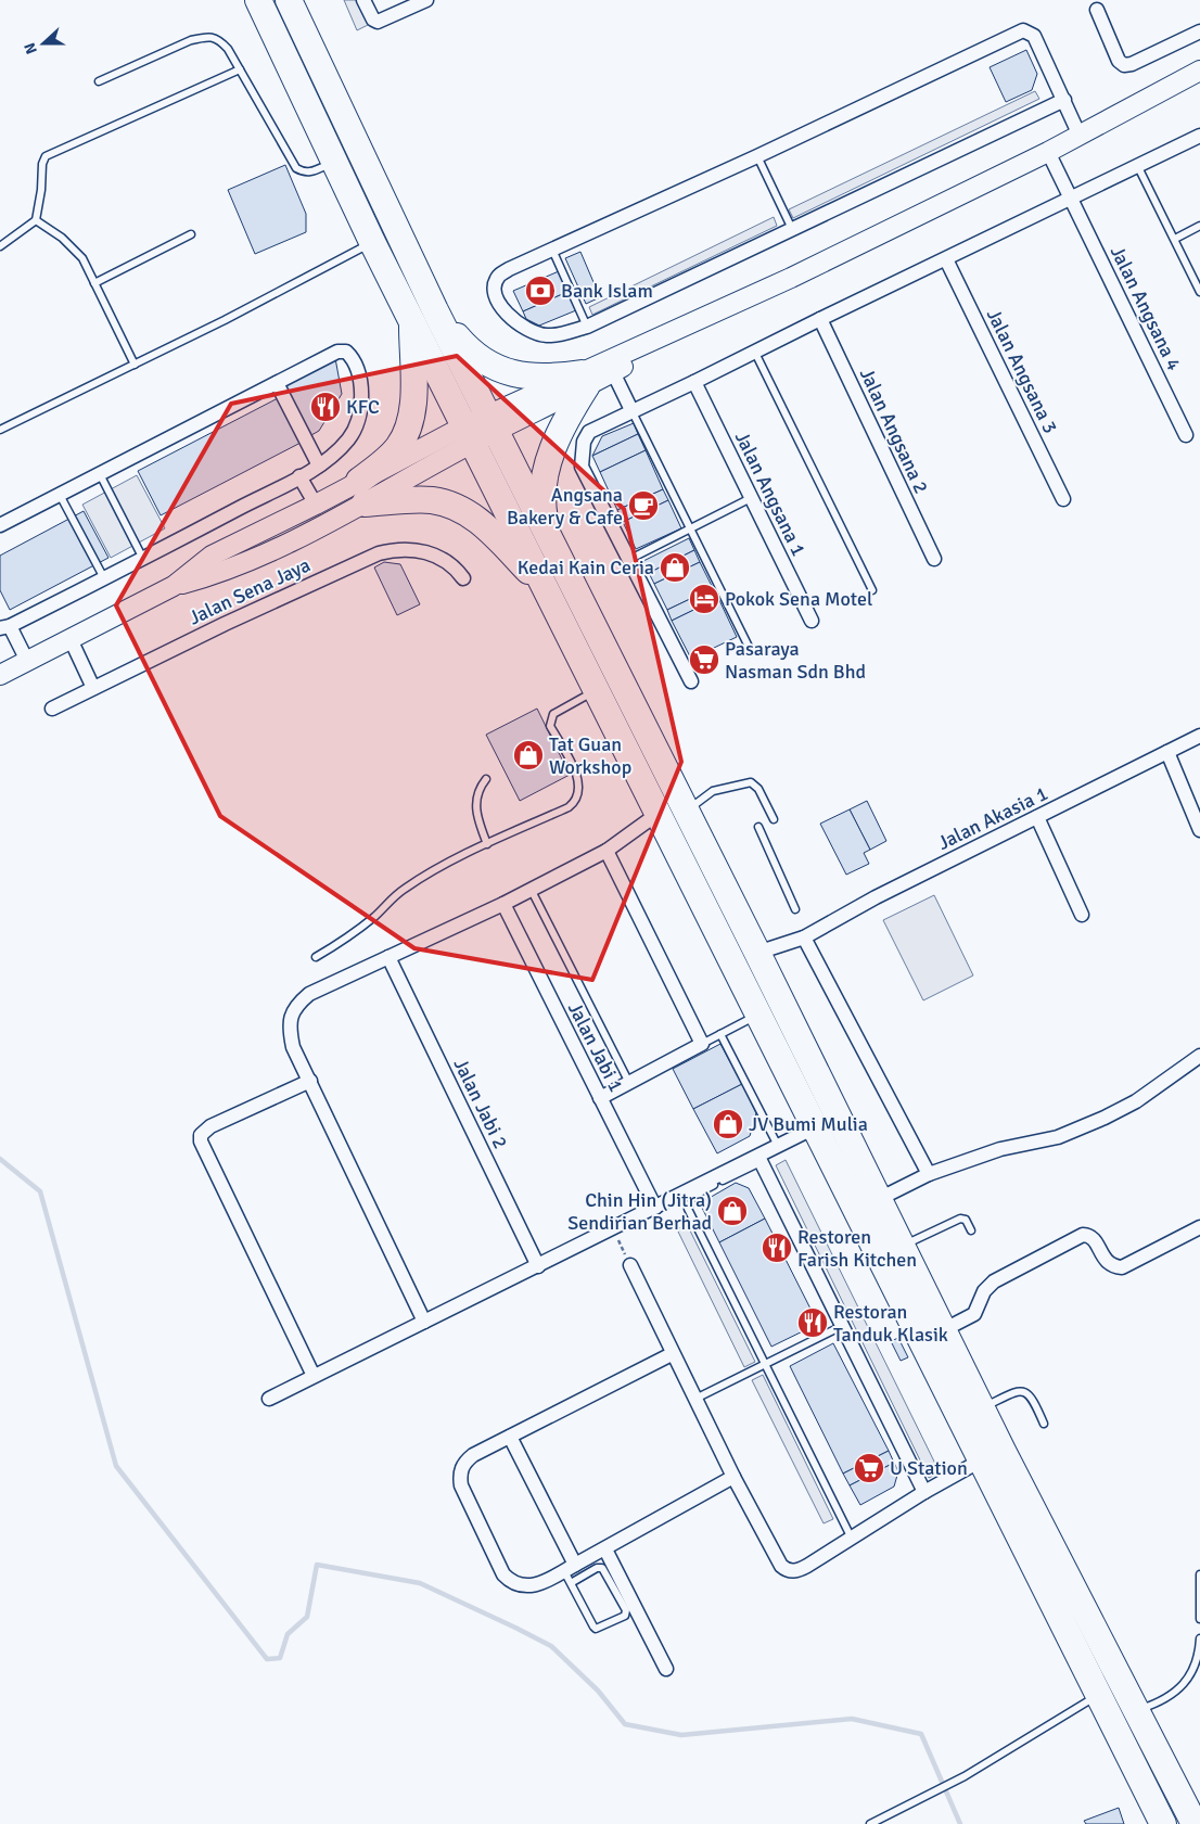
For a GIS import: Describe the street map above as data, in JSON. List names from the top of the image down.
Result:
{
  "streets": {
    "street": [
      "Jalan Angsana 4",
      "Jalan Angsana 3",
      "Jalan Angsana 2",
      "Jalan Angsana 1",
      "Jalan Sena Jaya",
      "Jalan Akasia 1",
      "Jalan Jabi 1",
      "Jalan Jabi 2"
    ]
  },
  "places": {
    "bank": ["Bank Islam"],
    "restaurant": ["KFC", "Restoren Farish Kitchen", "Restoran Tanduk Klasik"],
    "cafe": ["Angsana Bakery & Cafe"],
    "shop": [
      "Kedai Kain Ceria",
      "Tat Guan Workshop",
      "JV Bumi Mulia",
      "Chin Hin (Jitra) Sendirian Berhad"
    ],
    "hotel": ["Pokok Sena Motel"],
    "supermarket": ["Pasaraya Nasman Sdn Bhd", "U Station"]
  },
  "north": "left"
}
